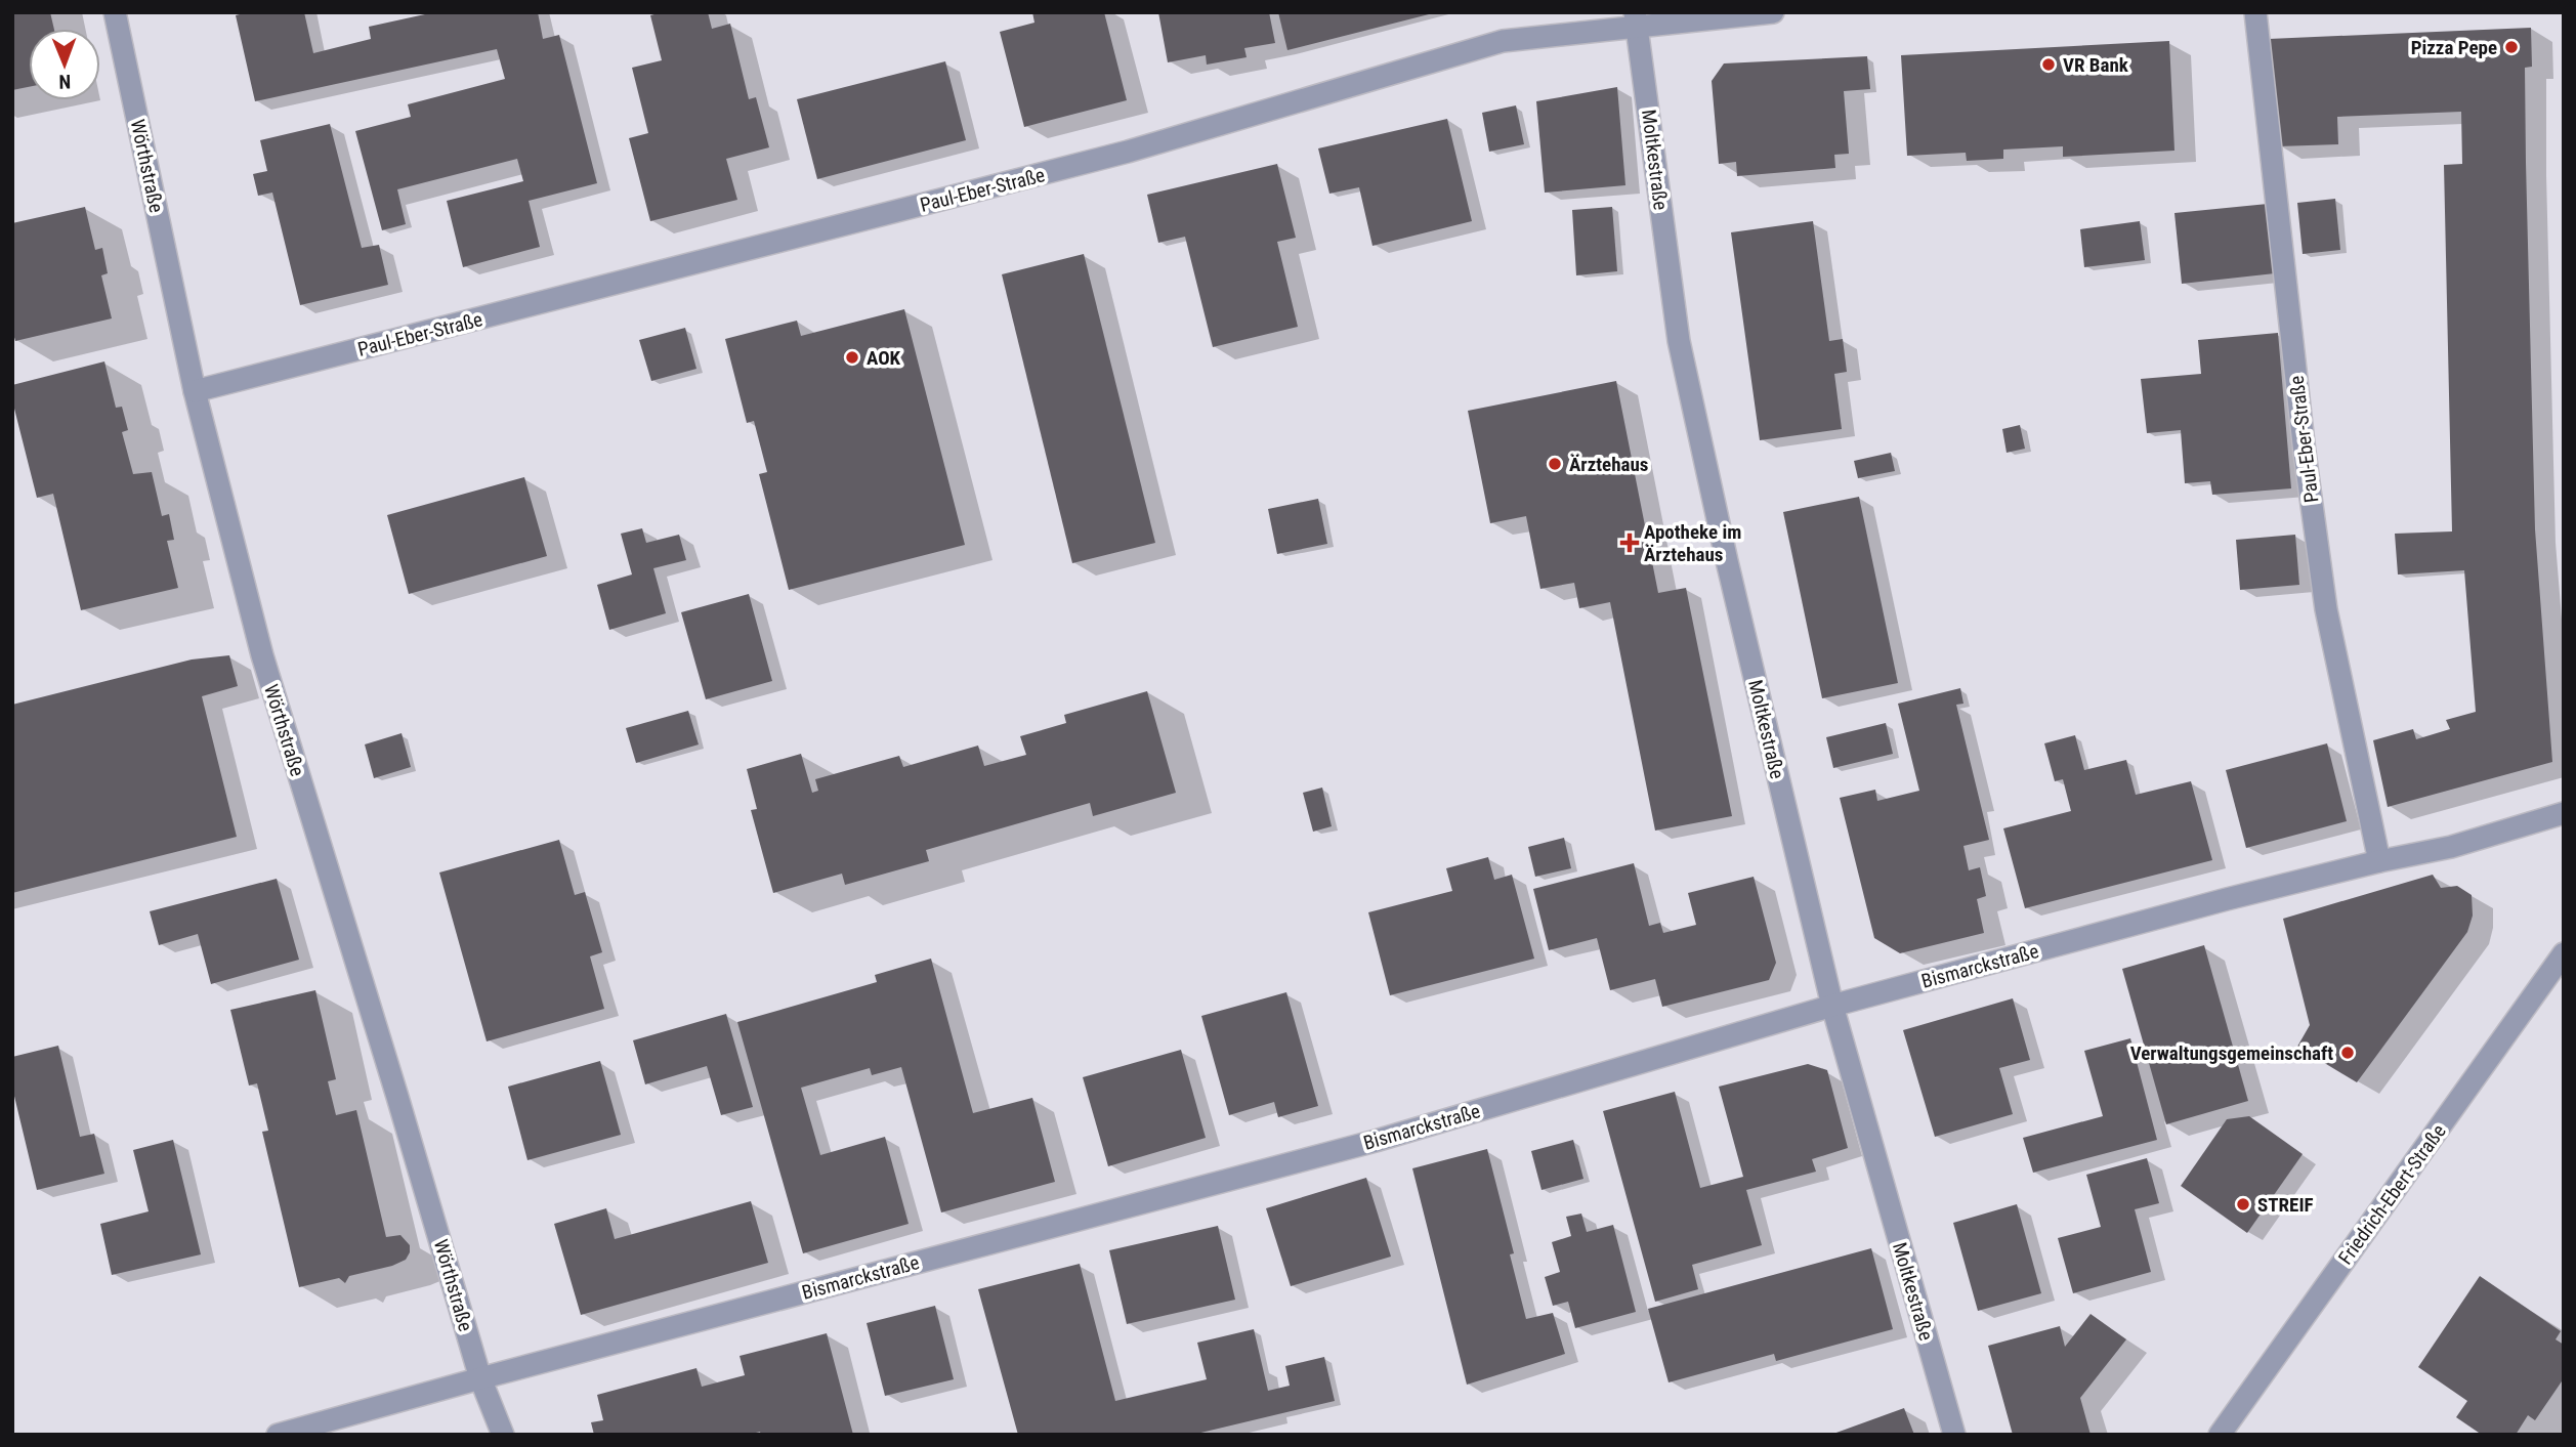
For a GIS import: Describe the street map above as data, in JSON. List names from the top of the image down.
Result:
{
  "streets": {
    "street": [
      "Moltkestraße",
      "Wörthstraße",
      "Paul-Eber-Straße",
      "Bismarckstraße",
      "Friedrich-Ebert-Straße"
    ]
  },
  "crossings": [
    ["Moltkestraße", "Paul-Eber-Straße"],
    ["Moltkestraße", "Bismarckstraße"],
    ["Wörthstraße", "Paul-Eber-Straße"],
    ["Wörthstraße", "Bismarckstraße"],
    ["Paul-Eber-Straße", "Bismarckstraße"]
  ],
  "places": {
    "other": [
      "Pizza Pepe",
      "VR Bank",
      "AOK",
      "Ärztehaus",
      "Verwaltungsgemeinschaft",
      "STREIF"
    ],
    "health": ["Apotheke im Ärztehaus"]
  },
  "north": "bottom"
}
